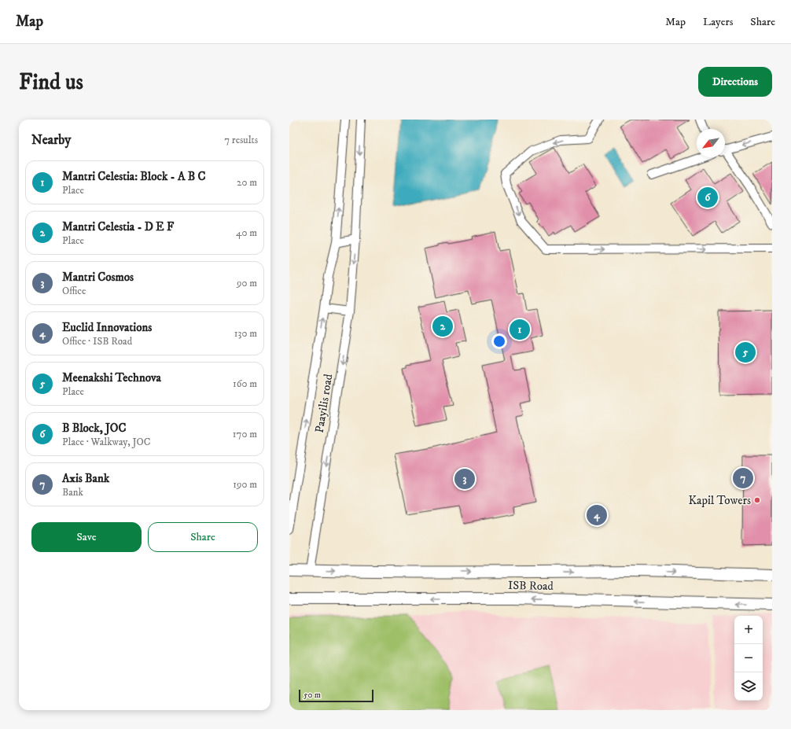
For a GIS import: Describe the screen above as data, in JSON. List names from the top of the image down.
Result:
{
  "streets": {
    "main road": ["ISB Road"],
    "street": ["Paayilis road"]
  },
  "crossings": [
    ["Paayilis road", "ISB Road"]
  ],
  "places": ["Kapil Towers"],
  "scale_bar": "50 m",
  "north": "bottom left",
  "page": {
    "header": "Map",
    "nav": ["Map", "Layers", "Share"],
    "buttons": [
      "Directions",
      ["Save", "Share"]
    ],
    "title": "Find us",
    "heading": ["Nearby", "7 results"],
    "list": [
      {
        "mark": "1",
        "name": "Mantri Celestia: Block - A B C",
        "note": "Place",
        "value": "20 m"
      },
      {
        "mark": "2",
        "name": "Mantri Celestia - D E F",
        "note": "Place",
        "value": "40 m"
      },
      {
        "mark": "3",
        "name": "Mantri Cosmos",
        "note": "Office",
        "value": "90 m"
      },
      {
        "mark": "4",
        "name": "Euclid Innovations",
        "note": "Office · ISB Road",
        "value": "130 m"
      },
      {
        "mark": "5",
        "name": "Meenakshi Technova",
        "note": "Place",
        "value": "160 m"
      },
      {
        "mark": "6",
        "name": "B Block, JOC",
        "note": "Place · Walkway, JOC",
        "value": "170 m"
      },
      {
        "mark": "7",
        "name": "Axis Bank",
        "note": "Bank",
        "value": "190 m"
      }
    ],
    "pins": [
      "6",
      "2",
      "1",
      "5",
      "7",
      "3",
      "4"
    ],
    "map_buttons": ["+", "−"],
    "scale": "50 m"
  }
}
